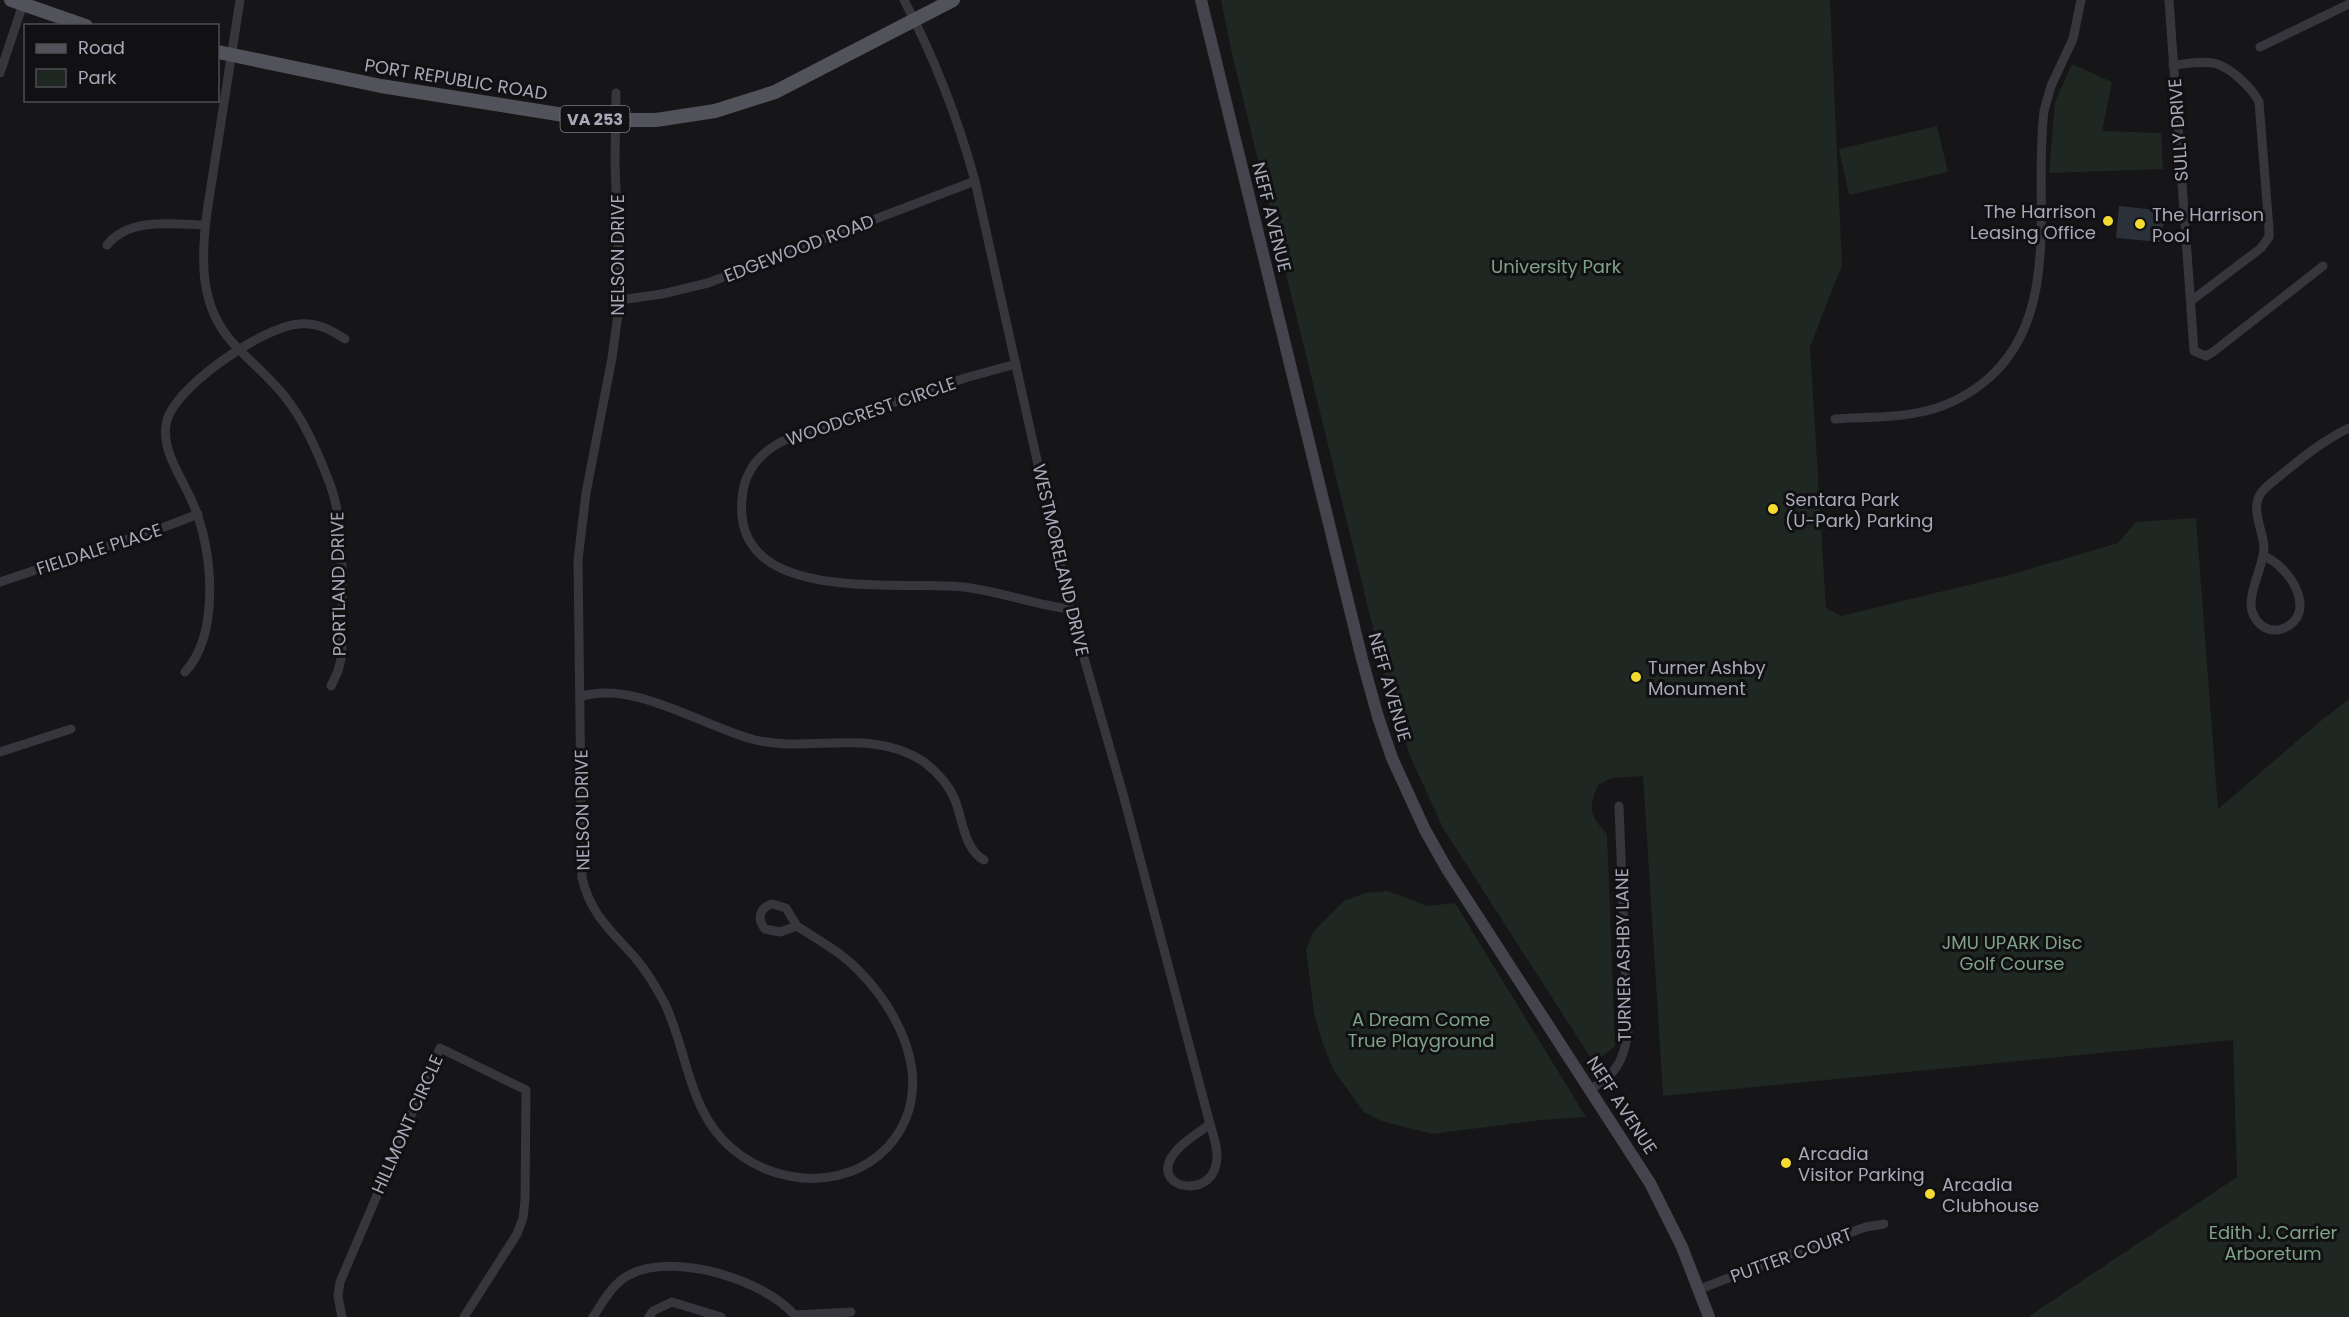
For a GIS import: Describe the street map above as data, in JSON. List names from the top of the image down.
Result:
{
  "streets": {
    "main road": ["PORT REPUBLIC ROAD", "VA 253", "NEFF AVENUE"],
    "street": [
      "SULLY DRIVE",
      "EDGEWOOD ROAD",
      "NELSON DRIVE",
      "WOODCREST CIRCLE",
      "FIELDALE PLACE",
      "WESTMORELAND DRIVE",
      "PORTLAND DRIVE",
      "TURNER ASHBY LANE",
      "HILLMONT CIRCLE",
      "PUTTER COURT"
    ]
  },
  "crossings": [
    ["PORT REPUBLIC ROAD", "NELSON DRIVE"],
    ["PORT REPUBLIC ROAD", "WESTMORELAND DRIVE"],
    ["PORT REPUBLIC ROAD", "PORTLAND DRIVE"],
    ["NEFF AVENUE", "TURNER ASHBY LANE"],
    ["NEFF AVENUE", "PUTTER COURT"],
    ["EDGEWOOD ROAD", "NELSON DRIVE"],
    ["EDGEWOOD ROAD", "WESTMORELAND DRIVE"],
    ["WOODCREST CIRCLE", "WESTMORELAND DRIVE"]
  ],
  "parks": [
    "University Park",
    "JMU UPARK Disc Golf Course",
    "A Dream Come True Playground",
    "Edith J. Carrier Arboretum"
  ],
  "places": [
    "The Harrison Leasing Office",
    "The Harrison Pool",
    "Sentara Park (U-Park) Parking",
    "Turner Ashby Monument",
    "Arcadia Visitor Parking",
    "Arcadia Clubhouse"
  ],
  "legend": ["Road", "Park"]
}
